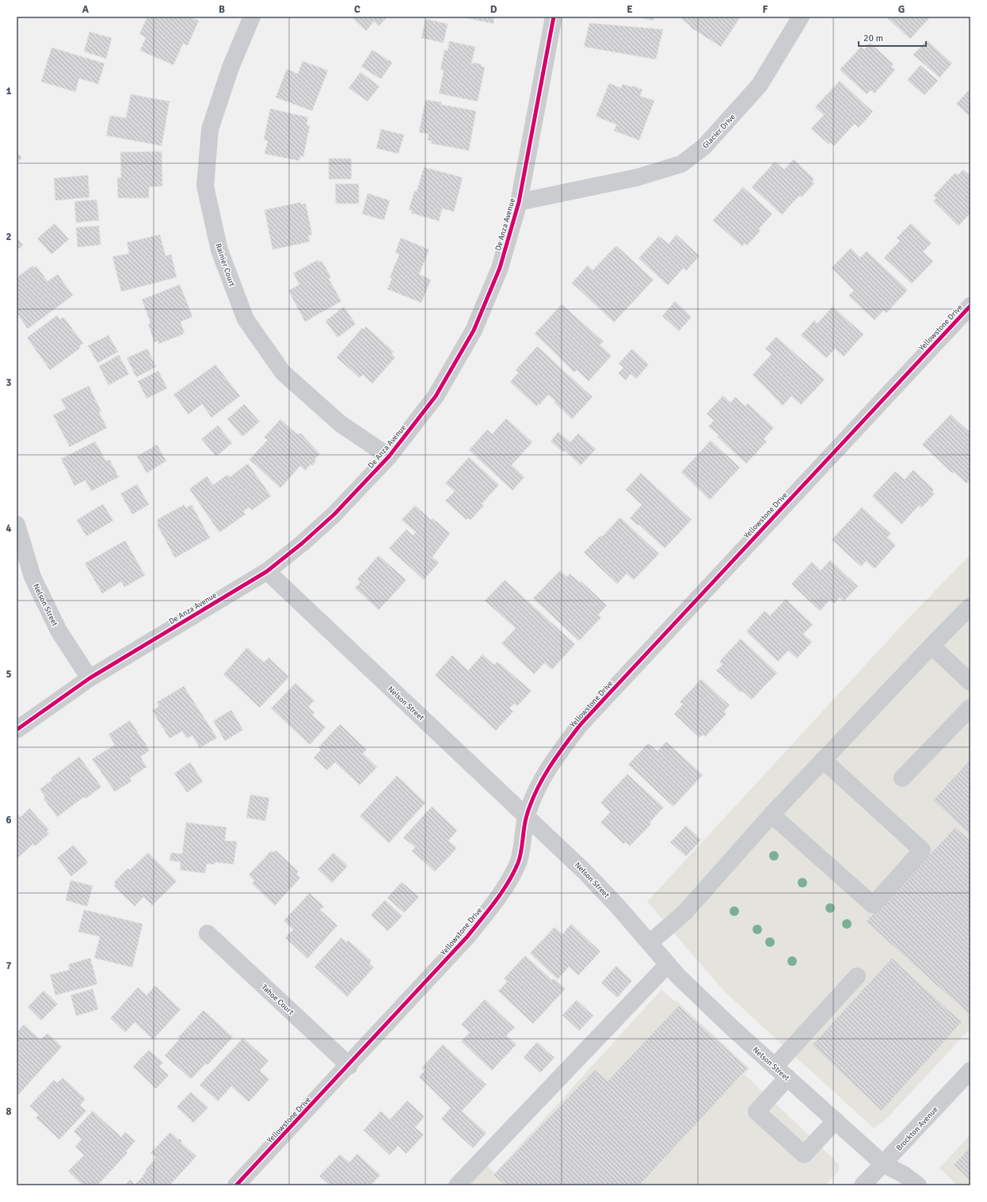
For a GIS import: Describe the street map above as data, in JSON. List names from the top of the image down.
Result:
{
  "streets": {
    "street": [
      "Glacier Drive",
      "De Anza Avenue",
      "Rainier Court",
      "Yellowstone Drive",
      "Nelson Street",
      "Tahoe Court",
      "Brockton Avenue"
    ]
  },
  "crossings": [
    ["Glacier Drive", "De Anza Avenue"],
    ["De Anza Avenue", "Rainier Court"],
    ["De Anza Avenue", "Nelson Street"],
    ["Yellowstone Drive", "Nelson Street"],
    ["Yellowstone Drive", "Tahoe Court"],
    ["Nelson Street", "Brockton Avenue"]
  ],
  "scale_bar": "20 m",
  "grid": {
    "columns": [
      "A",
      "B",
      "C",
      "D",
      "E",
      "F",
      "G"
    ],
    "rows": [
      "1",
      "2",
      "3",
      "4",
      "5",
      "6",
      "7",
      "8"
    ]
  }
}
